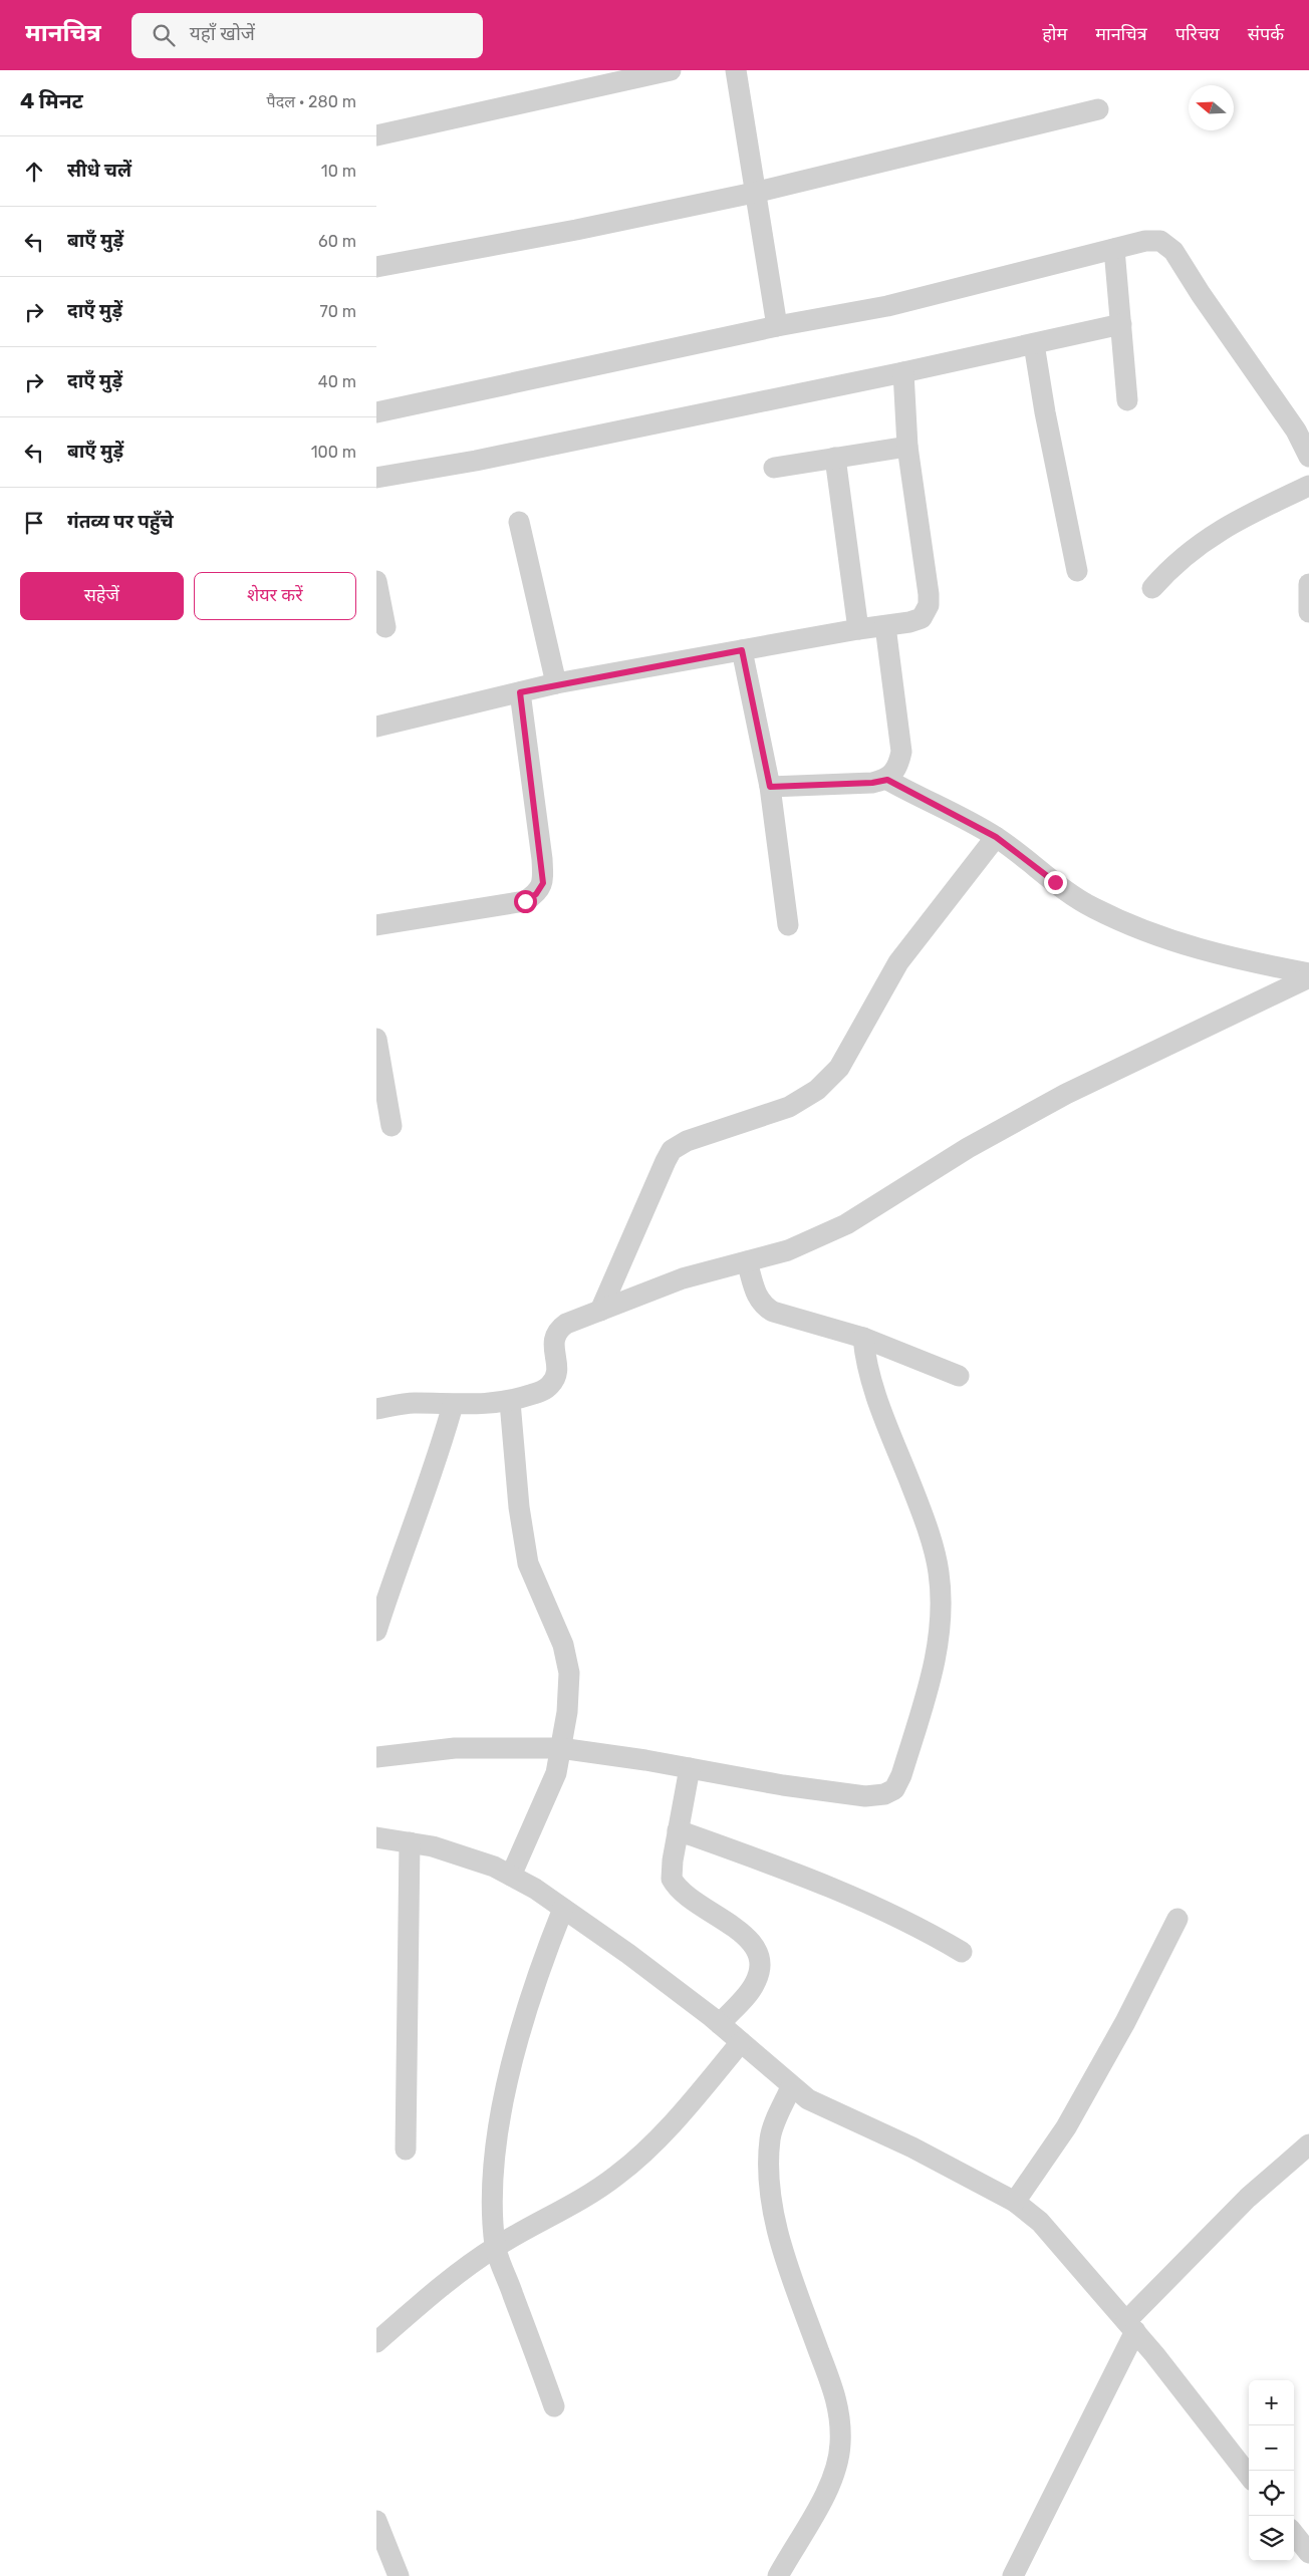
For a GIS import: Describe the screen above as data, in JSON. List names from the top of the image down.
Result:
{
  "north": "left",
  "page": {
    "header": "मानचित्र",
    "search": "यहाँ खोजें",
    "nav": [
      "होम",
      "मानचित्र",
      "परिचय",
      "संपर्क"
    ],
    "heading": ["4 मिनट", "पैदल · 280 m"],
    "list": [
      ["सीधे चलें", "10 m"],
      ["बाएँ मुड़ें", "60 m"],
      ["दाएँ मुड़ें", "70 m"],
      ["दाएँ मुड़ें", "40 m"],
      ["बाएँ मुड़ें", "100 m"],
      "गंतव्य पर पहुँचे"
    ],
    "buttons": ["सहेजें", "शेयर करें"],
    "map_buttons": ["+", "−"]
  }
}
